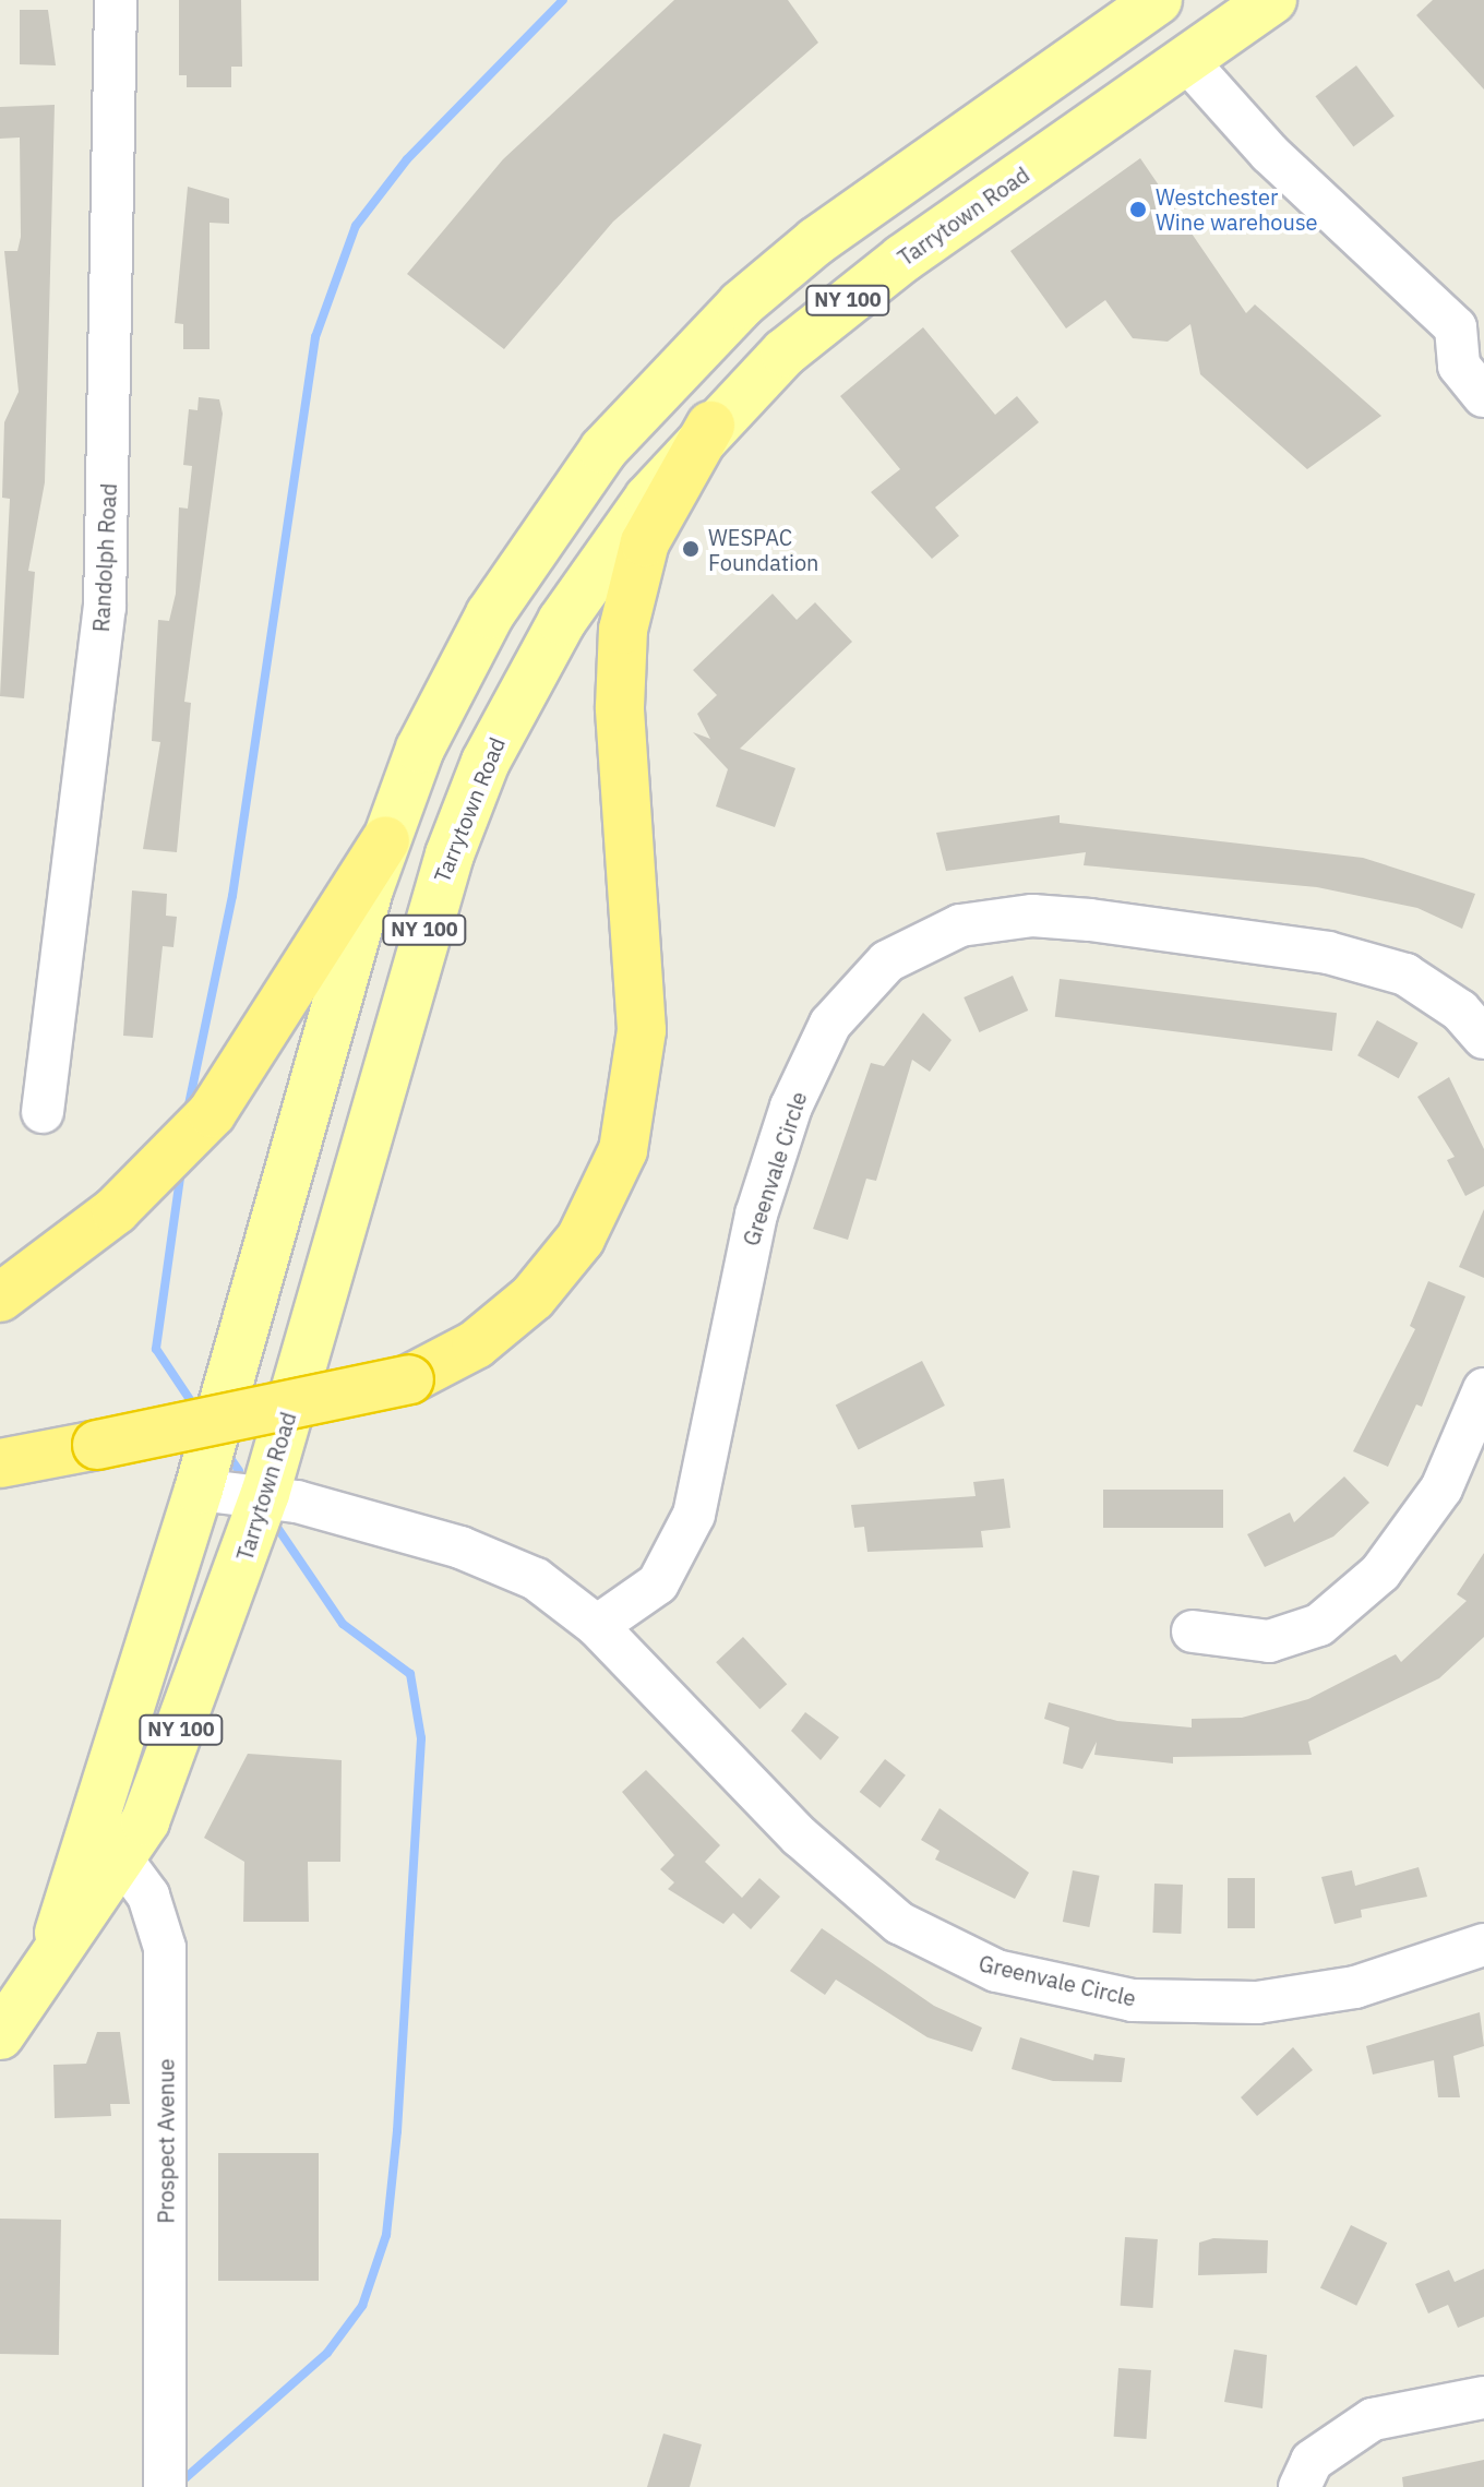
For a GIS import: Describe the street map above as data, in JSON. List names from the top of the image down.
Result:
{
  "streets": {
    "main road": ["Tarrytown Road", "NY 100"],
    "street": ["Randolph Road", "Greenvale Circle", "Prospect Avenue"]
  },
  "crossings": [
    ["Tarrytown Road", "Greenvale Circle"],
    ["Tarrytown Road", "Prospect Avenue"]
  ],
  "places": ["Westchester Wine warehouse", "WESPAC Foundation"]
}
